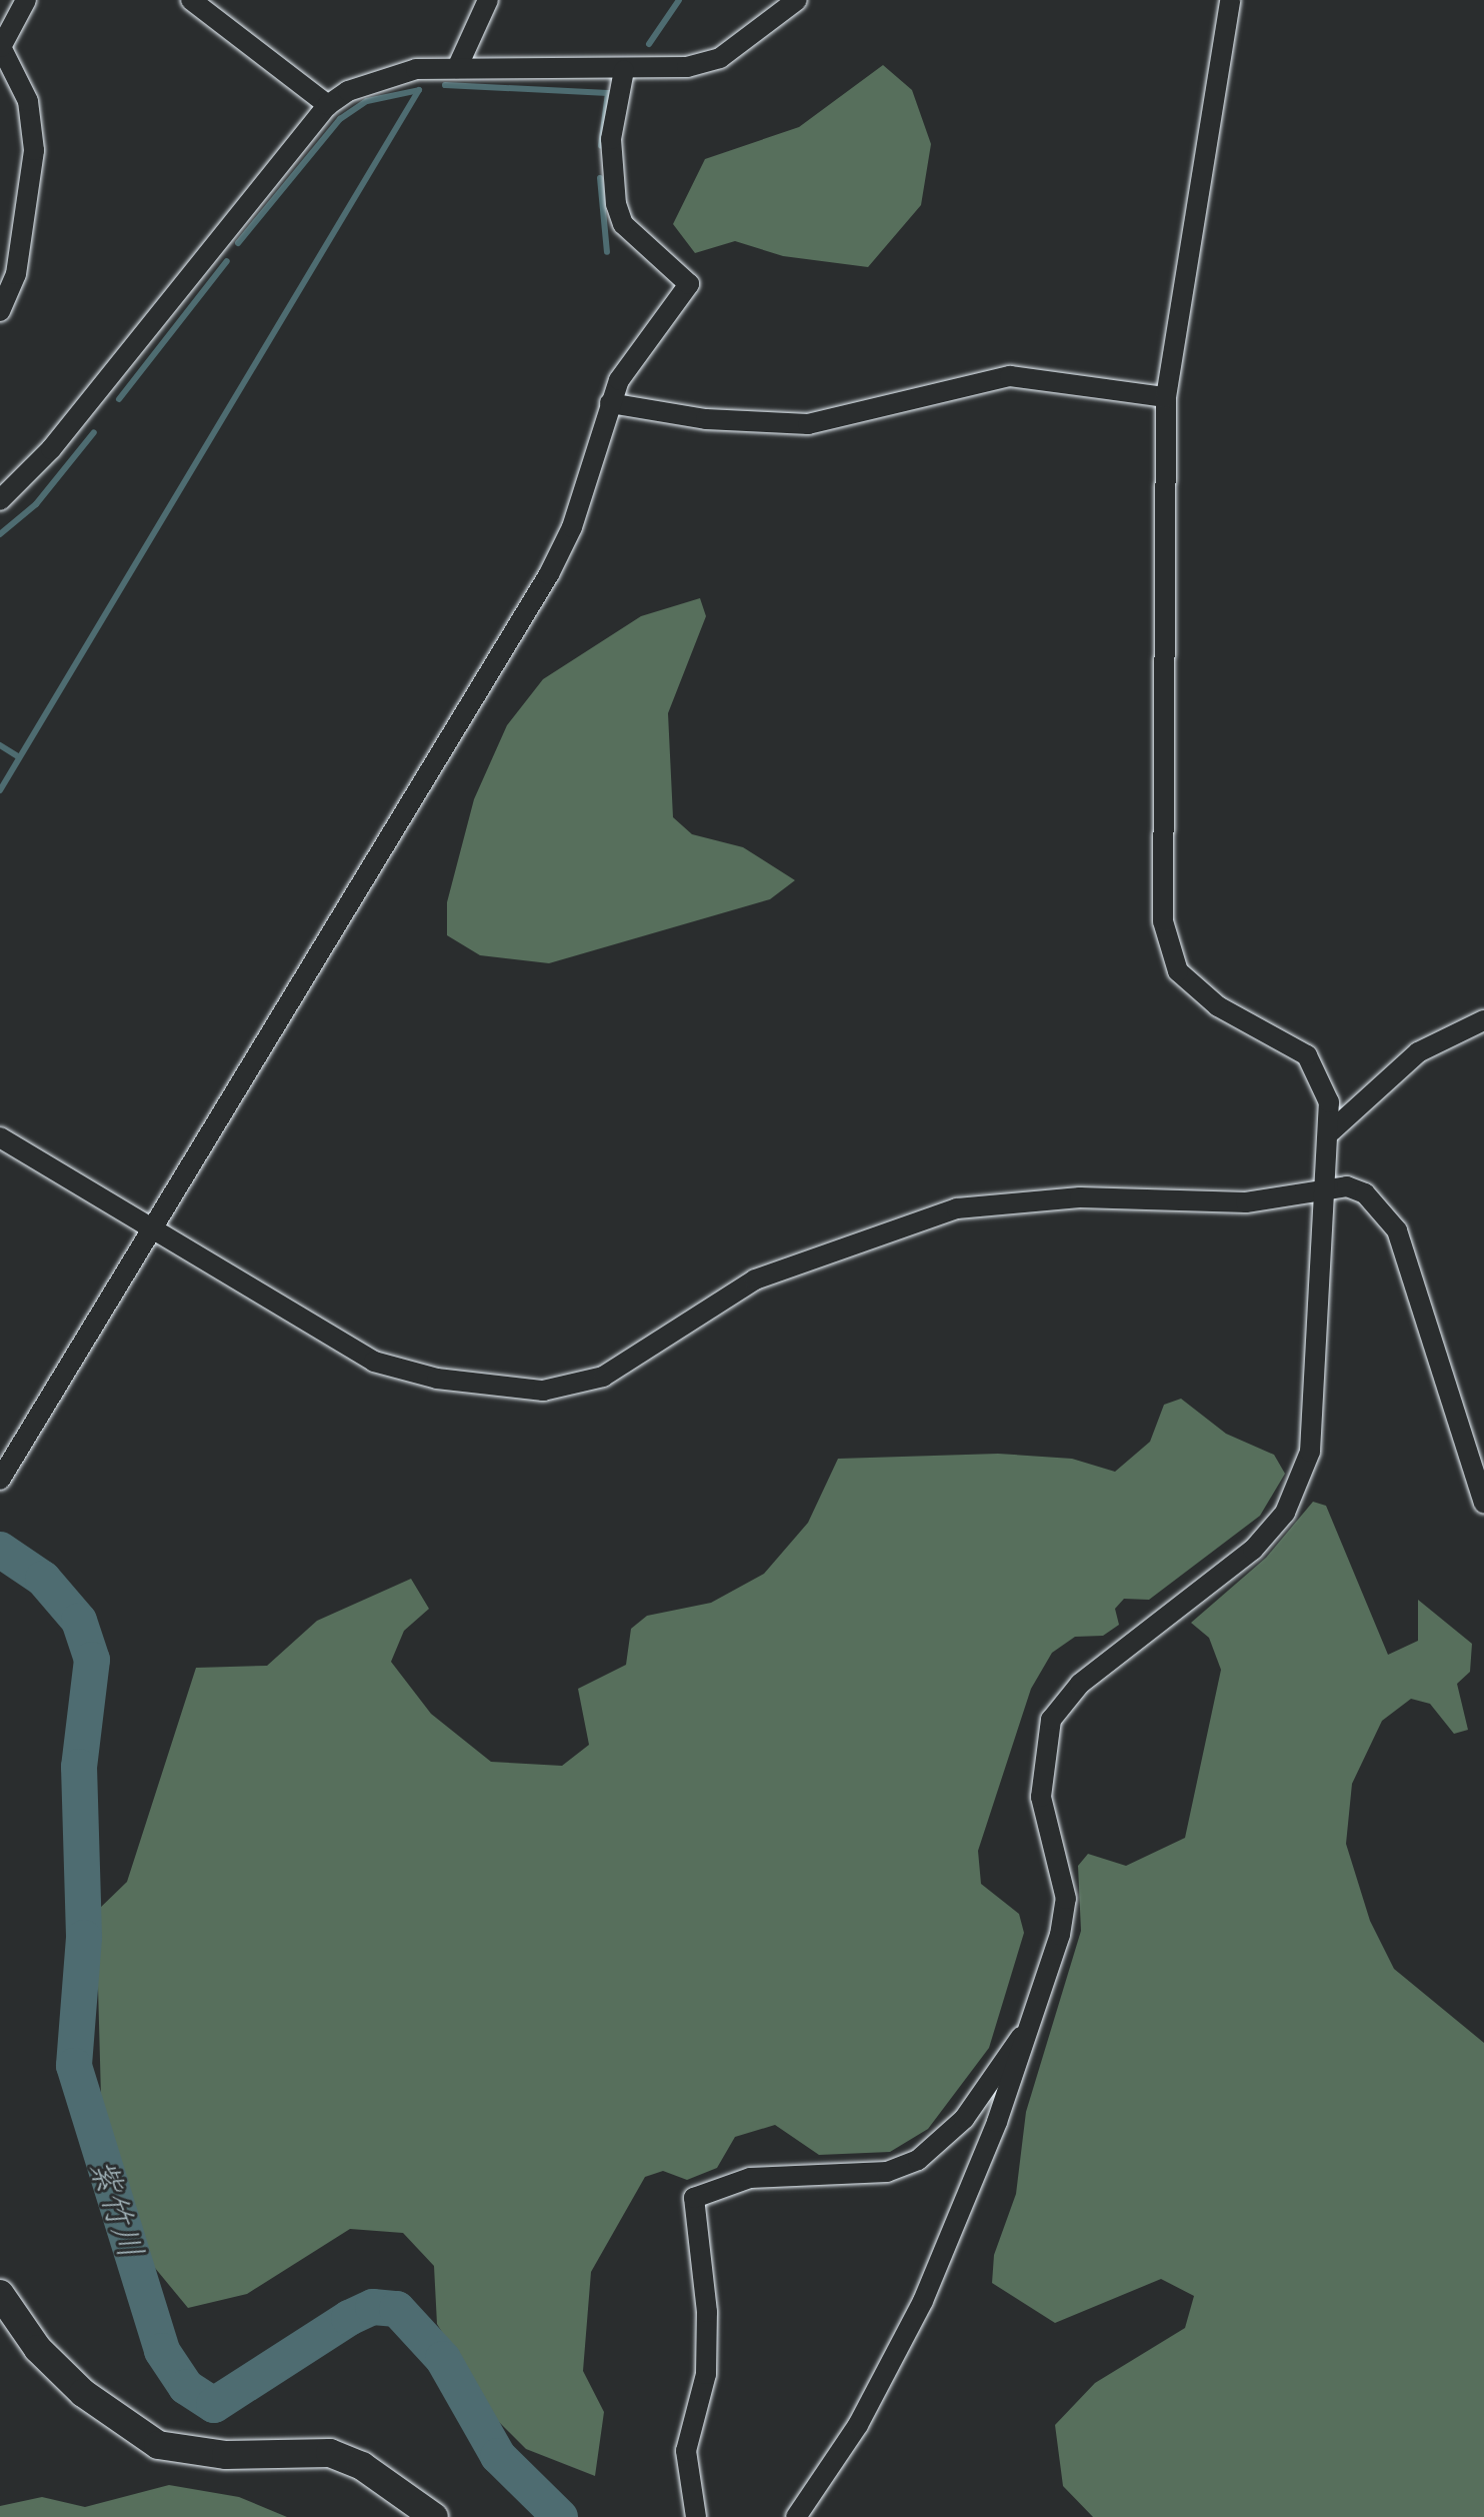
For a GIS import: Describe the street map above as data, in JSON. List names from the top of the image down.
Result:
{
  "water": ["紫竹川"]
}
